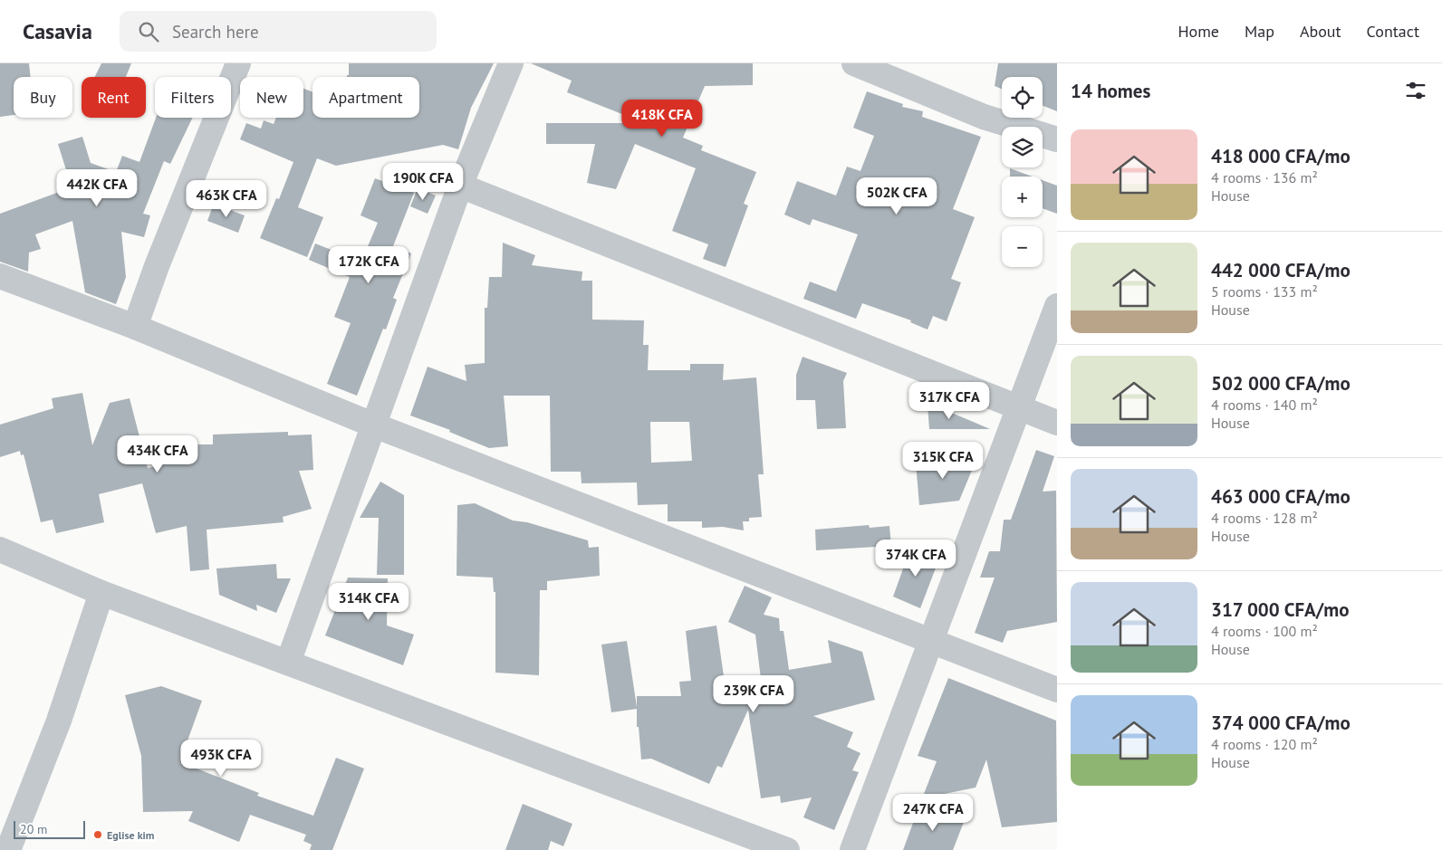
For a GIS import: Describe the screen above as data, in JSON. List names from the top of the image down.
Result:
{
  "places": ["Eglise kim"],
  "scale_bar": "20 m",
  "page": {
    "header": "Casavia",
    "search": "Search here",
    "nav": [
      "Home",
      "Map",
      "About",
      "Contact"
    ],
    "heading": "14 homes",
    "map_buttons": ["+", "−"],
    "chip": [
      "Buy",
      "Rent",
      "Filters",
      "New",
      "Apartment"
    ],
    "price": [
      "418K CFA",
      "190K CFA",
      "442K CFA",
      "502K CFA",
      "463K CFA",
      "172K CFA",
      "317K CFA",
      "434K CFA",
      "315K CFA",
      "374K CFA",
      "314K CFA",
      "239K CFA",
      "493K CFA",
      "247K CFA"
    ],
    "list": [
      {
        "name": "418 000 CFA/mo",
        "note": "4 rooms · 136 m² · House"
      },
      {
        "name": "442 000 CFA/mo",
        "note": "5 rooms · 133 m² · House"
      },
      {
        "name": "502 000 CFA/mo",
        "note": "4 rooms · 140 m² · House"
      },
      {
        "name": "463 000 CFA/mo",
        "note": "4 rooms · 128 m² · House"
      },
      {
        "name": "317 000 CFA/mo",
        "note": "4 rooms · 100 m² · House"
      },
      {
        "name": "374 000 CFA/mo",
        "note": "4 rooms · 120 m² · House"
      }
    ],
    "scale": "20 m"
  }
}
